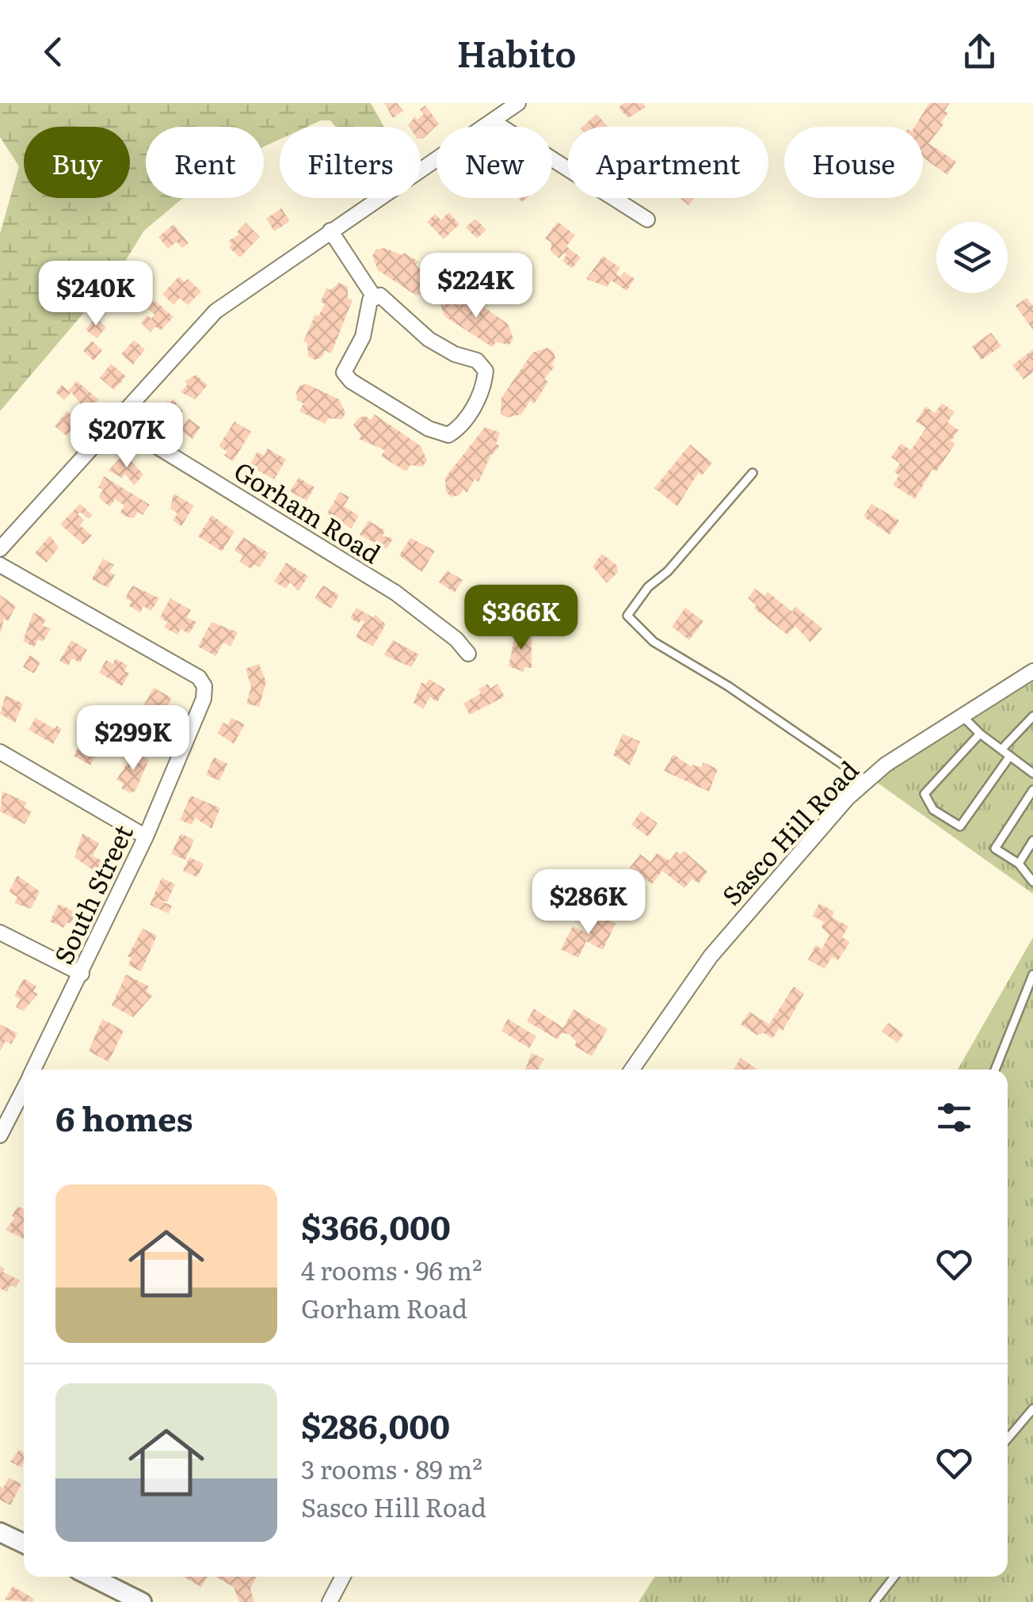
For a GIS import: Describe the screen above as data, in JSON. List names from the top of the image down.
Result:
{
  "streets": {
    "street": ["Gorham Road", "Sasco Hill Road", "South Street"]
  },
  "page": {
    "header": "Habito",
    "chip": [
      "Buy",
      "Rent",
      "Filters",
      "New",
      "Apartment",
      "House"
    ],
    "price": [
      "$224K",
      "$240K",
      "$207K",
      "$366K",
      "$299K",
      "$286K"
    ],
    "heading": "6 homes",
    "list": [
      {
        "name": "$366,000",
        "note": "4 rooms · 96 m² · Gorham Road"
      },
      {
        "name": "$286,000",
        "note": "3 rooms · 89 m² · Sasco Hill Road"
      }
    ]
  }
}
